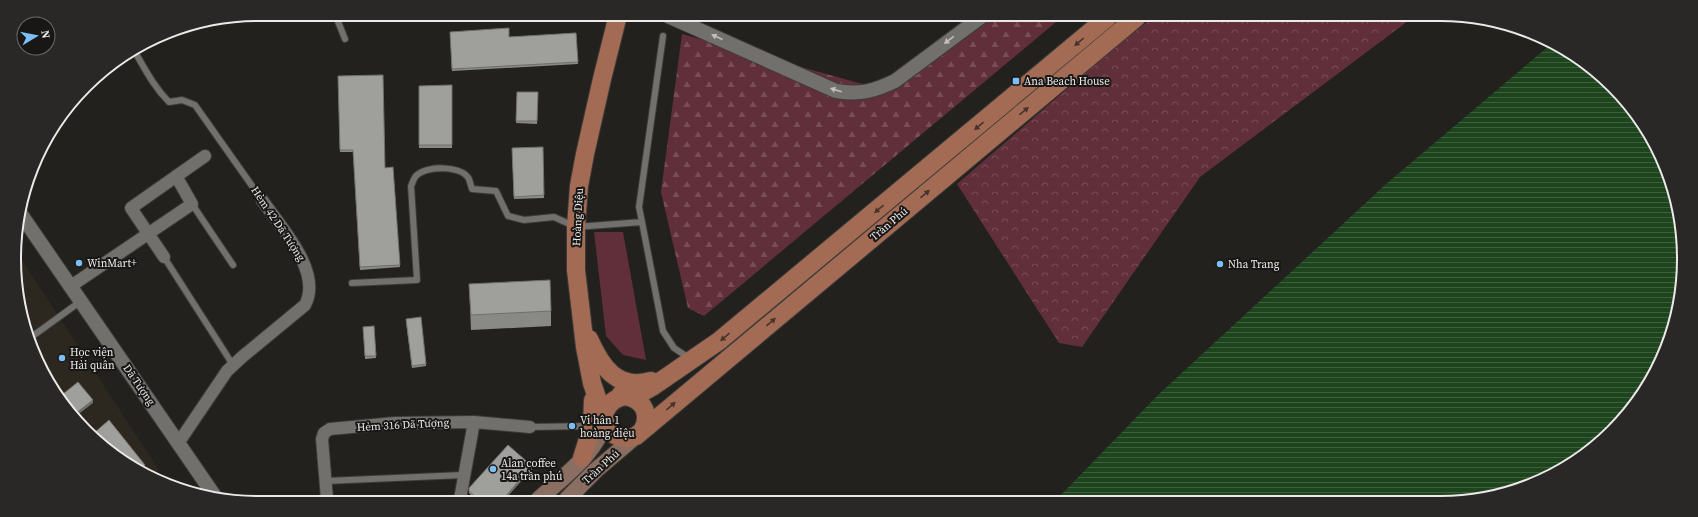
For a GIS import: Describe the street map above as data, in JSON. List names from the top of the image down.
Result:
{
  "streets": {
    "main road": ["Hoàng Diệu", "Trần Phú"],
    "street": ["Hẻm 42 Dã Tượng", "Dã Tượng", "Hẻm 316 Dã Tượng"]
  },
  "crossings": [
    ["Hoàng Diệu", "Trần Phú"],
    ["Hẻm 42 Dã Tượng", "Dã Tượng"]
  ],
  "places": {
    "transit": ["Ana Beach House"],
    "other": [
      "WinMart+",
      "Nha Trang",
      "Học viện Hải quân",
      "Vi hân 1 hoàng diệu",
      "Alan coffee 14a trần phú"
    ]
  },
  "north": "right"
}
